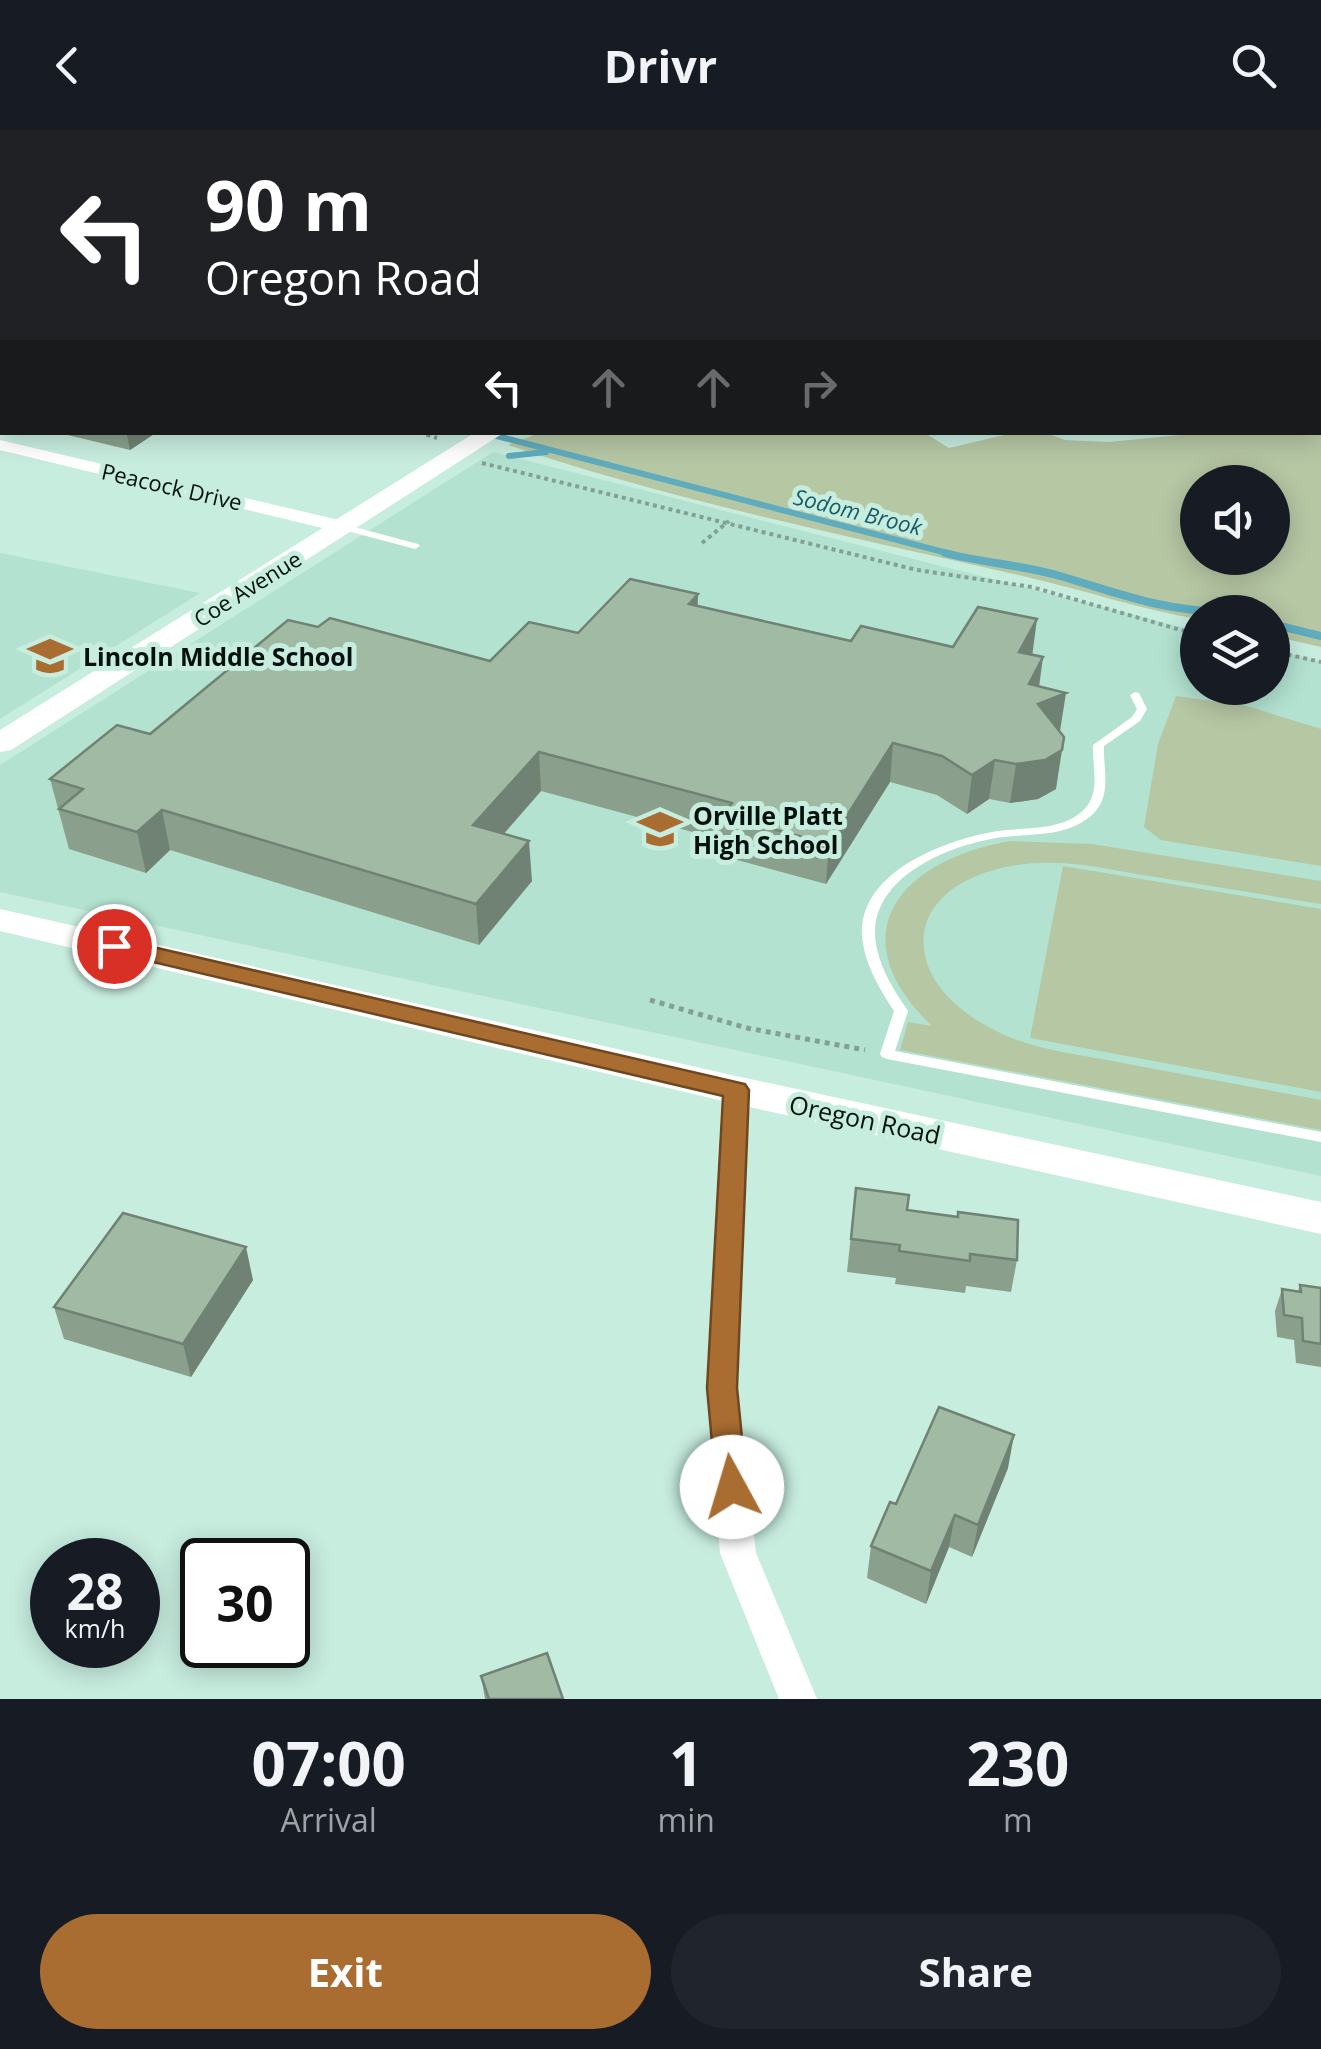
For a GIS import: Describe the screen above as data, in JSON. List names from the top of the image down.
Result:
{
  "streets": {
    "street": ["Peacock Drive", "Coe Avenue", "Oregon Road"]
  },
  "crossings": [
    ["Peacock Drive", "Coe Avenue"]
  ],
  "water": ["Sodom Brook"],
  "places": {
    "school or university": ["Lincoln Middle School", "Orville Platt High School"]
  },
  "page": {
    "header": "Drivr",
    "turn": ["90 m", "Oregon Road"],
    "speed": "28 km/h",
    "limit": "30",
    "eta": [
      "07:00",
      "Arrival",
      "1",
      "min",
      "230",
      "m"
    ],
    "buttons": ["Exit", "Share"]
  }
}
